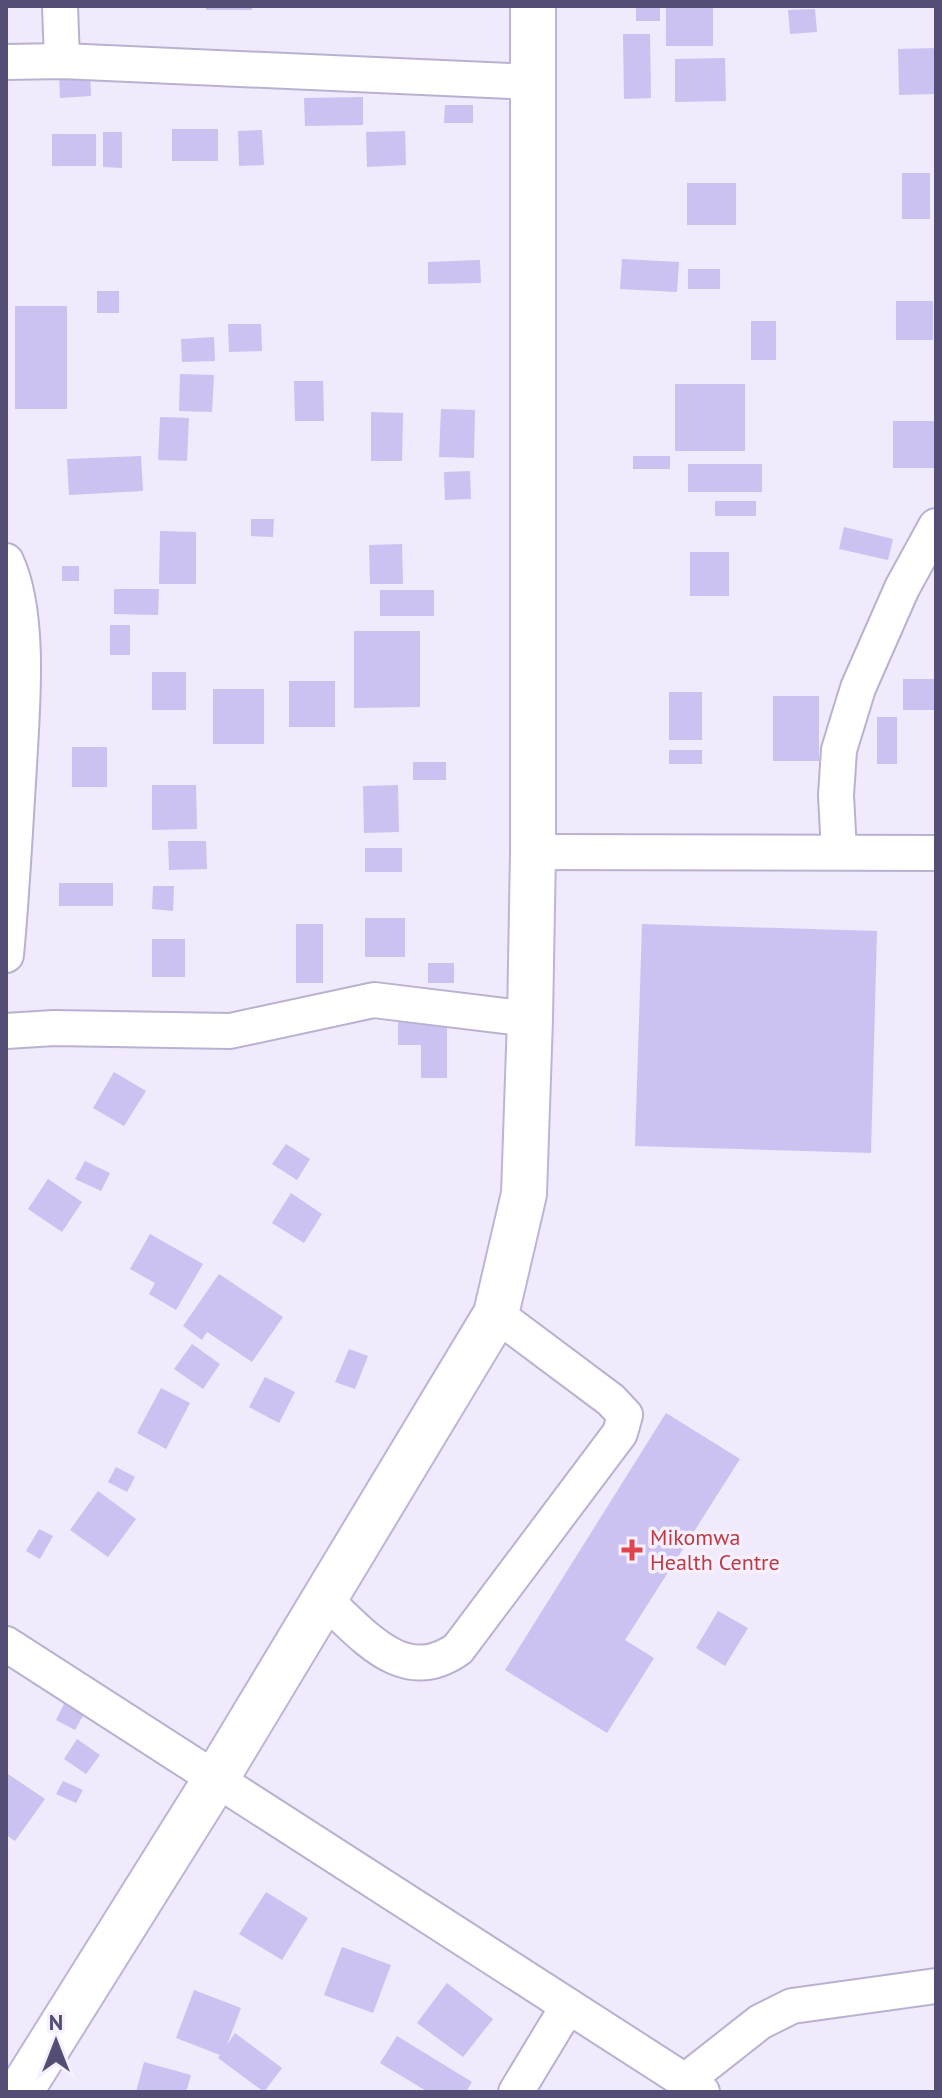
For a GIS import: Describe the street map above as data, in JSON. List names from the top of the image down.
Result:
{
  "places": {
    "health": ["Mikomwa Health Centre"]
  },
  "north": "top"
}
